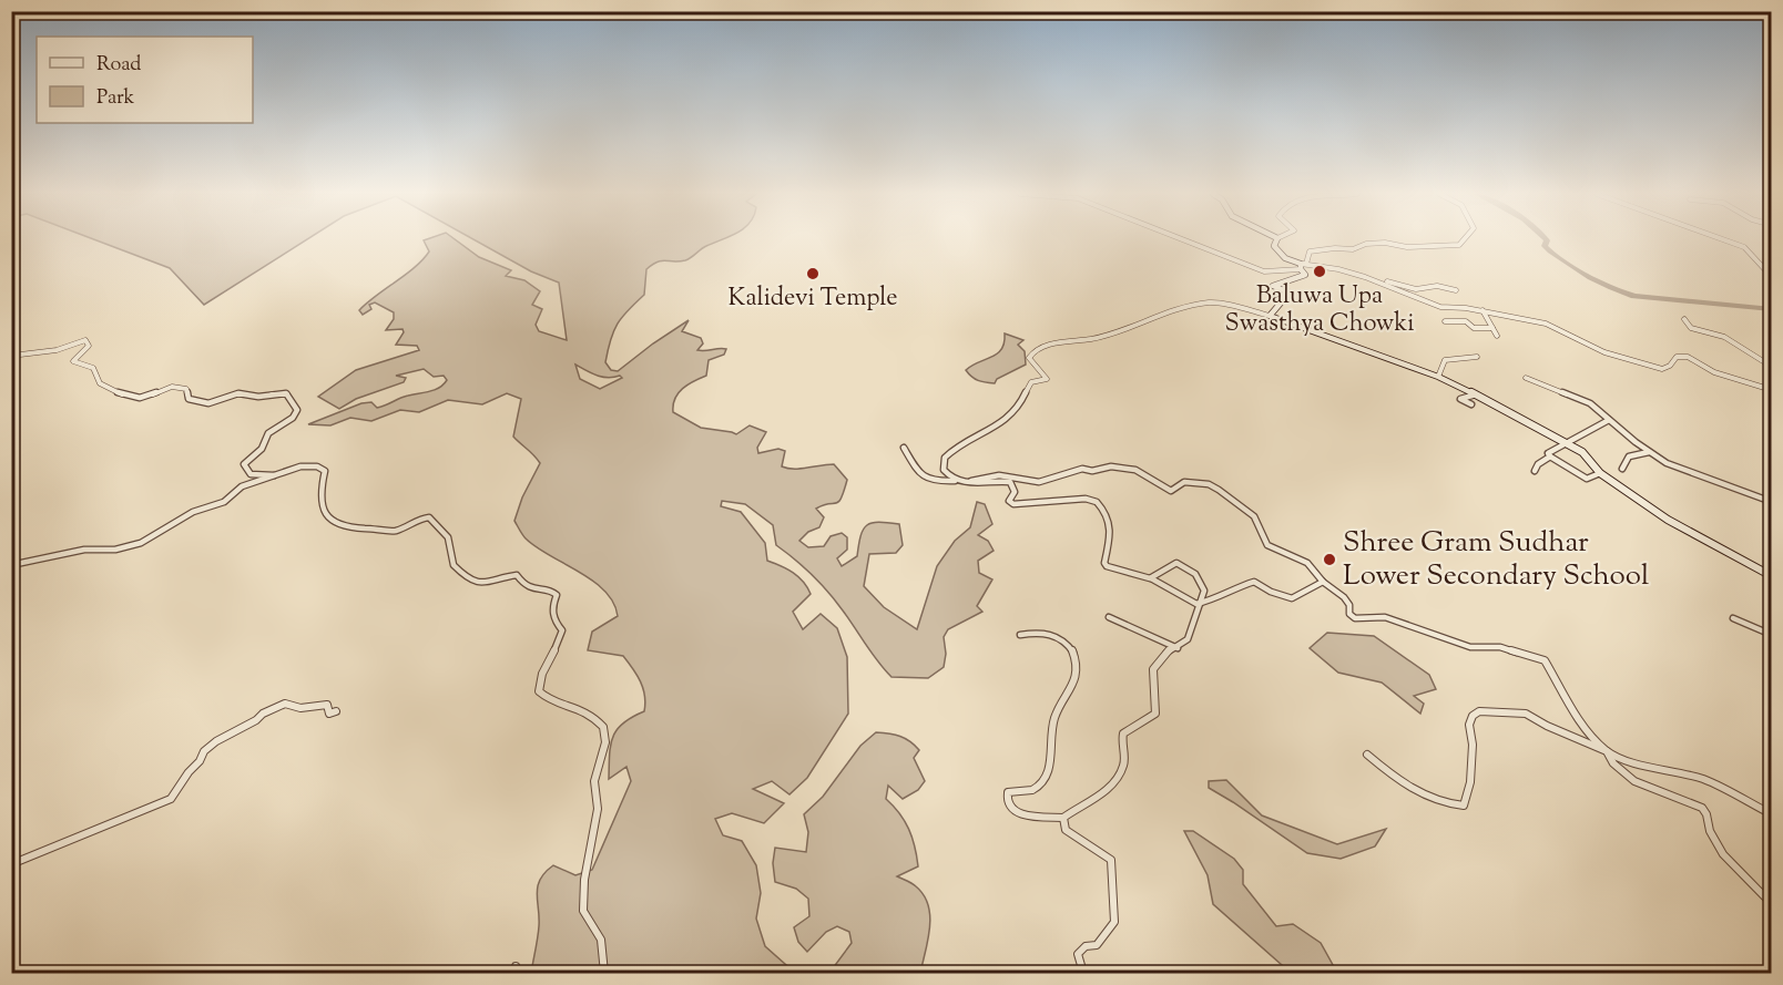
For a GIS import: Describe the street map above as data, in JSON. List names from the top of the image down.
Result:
{
  "places": ["Baluwa Upa Swasthya Chowki", "Kalidevi Temple", "Shree Gram Sudhar Lower Secondary School"],
  "legend": ["Road", "Park"]
}
